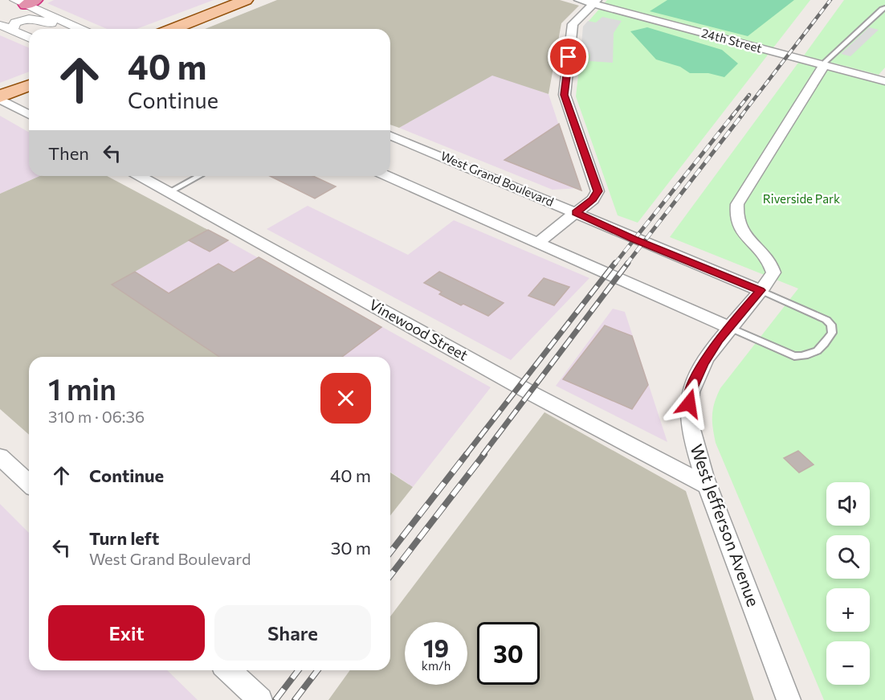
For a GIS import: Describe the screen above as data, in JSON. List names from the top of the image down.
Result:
{
  "streets": {
    "street": [
      "24th Street",
      "West Grand Boulevard",
      "Vinewood Street",
      "West Jefferson Avenue"
    ]
  },
  "crossings": [
    ["West Grand Boulevard", "West Jefferson Avenue"],
    ["Vinewood Street", "West Jefferson Avenue"]
  ],
  "parks": ["Riverside Park"],
  "page": {
    "turn": ["40 m", "Continue"],
    "then": "Then",
    "heading": ["1 min", "310 m · 06:36"],
    "list": [
      {
        "name": "Continue",
        "value": "40 m"
      },
      {
        "name": "Turn left",
        "note": "West Grand Boulevard",
        "value": "30 m"
      }
    ],
    "map_buttons": ["+", "−"],
    "buttons": ["Exit", "Share"],
    "speed": "19 km/h",
    "limit": "30"
  }
}
